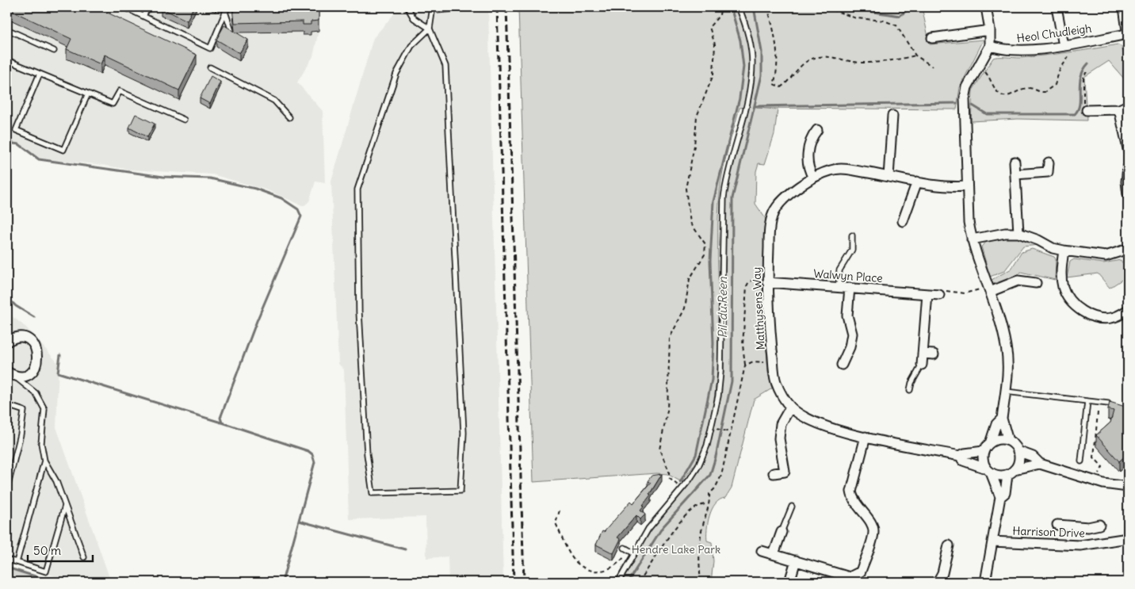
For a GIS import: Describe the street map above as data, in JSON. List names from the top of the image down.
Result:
{
  "streets": {
    "street": [
      "Heol Chudleigh",
      "Walwyn Place",
      "Matthysens Way",
      "Harrison Drive"
    ]
  },
  "crossings": [
    ["Walwyn Place", "Matthysens Way"]
  ],
  "water": ["Pil-du Reen"],
  "parks": ["Hendre Lake Park"],
  "scale_bar": "50 m"
}
